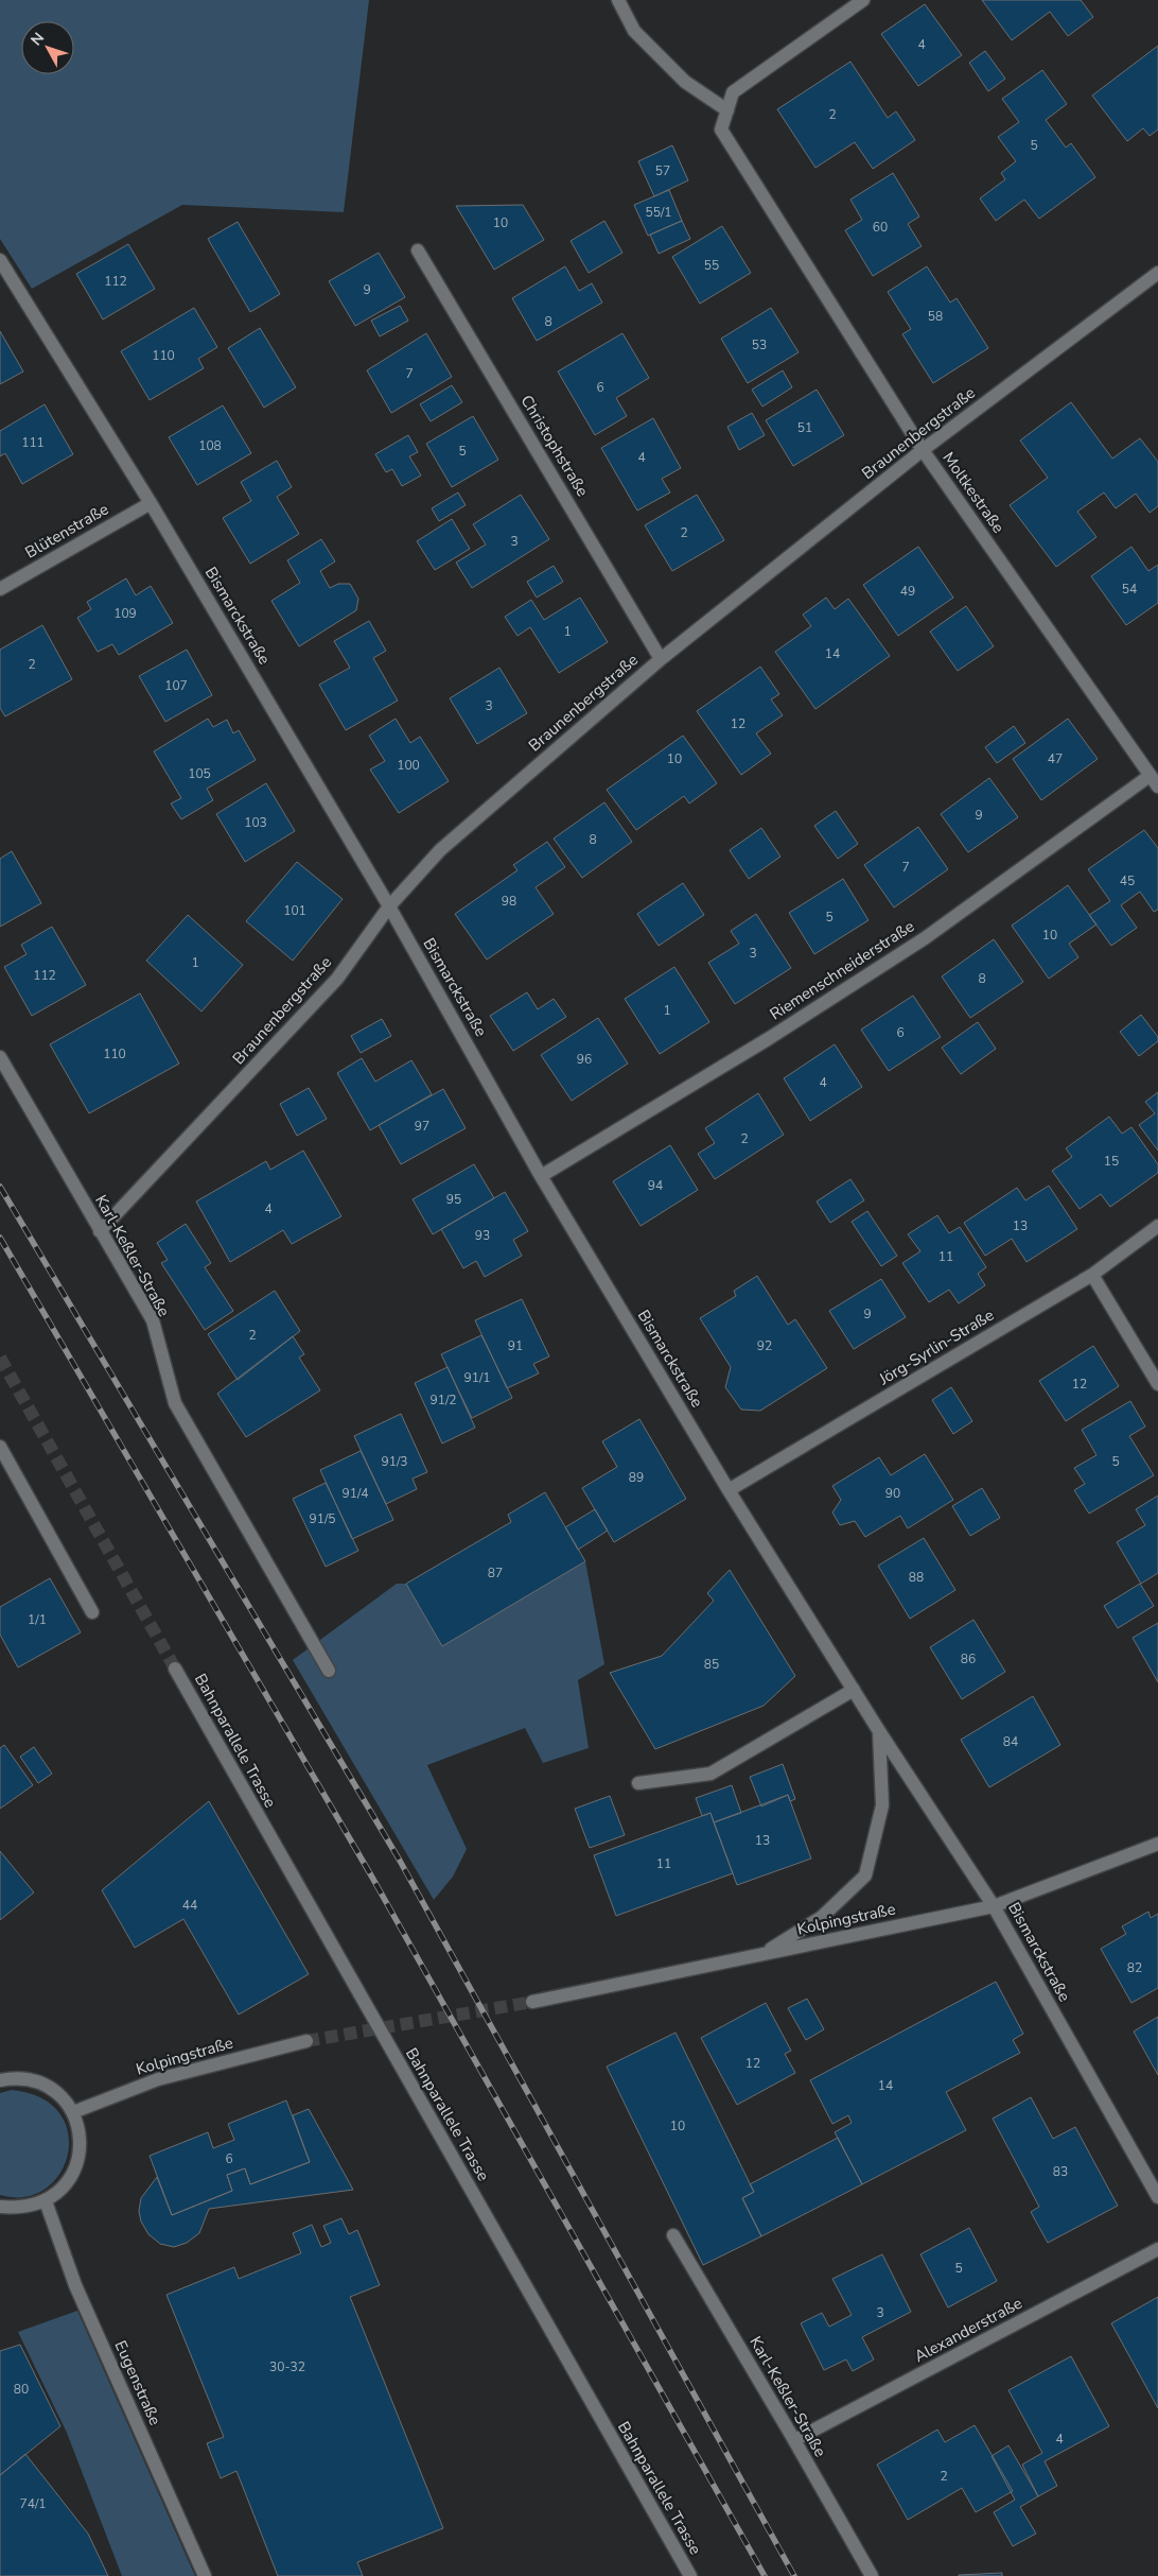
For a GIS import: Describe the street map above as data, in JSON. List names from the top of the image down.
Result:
{
  "streets": {
    "street": [
      "Braunenbergstraße",
      "Christophstraße",
      "Moltkestraße",
      "Blütenstraße",
      "Bismarckstraße",
      "Riemenschneiderstraße",
      "Karl-Keßler-Straße",
      "Jörg-Syrlin-Straße",
      "Bahnparallele Trasse",
      "Kolpingstraße",
      "Alexanderstraße",
      "Eugenstraße"
    ]
  },
  "crossings": [
    ["Braunenbergstraße", "Christophstraße"],
    ["Braunenbergstraße", "Moltkestraße"],
    ["Braunenbergstraße", "Bismarckstraße"],
    ["Braunenbergstraße", "Karl-Keßler-Straße"],
    ["Moltkestraße", "Riemenschneiderstraße"],
    ["Blütenstraße", "Bismarckstraße"],
    ["Bismarckstraße", "Riemenschneiderstraße"],
    ["Bismarckstraße", "Jörg-Syrlin-Straße"],
    ["Bismarckstraße", "Kolpingstraße"],
    ["Karl-Keßler-Straße", "Alexanderstraße"]
  ],
  "house_numbers": [
    "4",
    "2",
    "5",
    "57",
    "55/1",
    "10",
    "60",
    "55",
    "112",
    "9",
    "58",
    "8",
    "53",
    "110",
    "7",
    "6",
    "51",
    "111",
    "108",
    "5",
    "4",
    "2",
    "3",
    "54",
    "49",
    "109",
    "1",
    "14",
    "2",
    "107",
    "3",
    "12",
    "10",
    "47",
    "100",
    "105",
    "9",
    "103",
    "8",
    "7",
    "45",
    "98",
    "101",
    "5",
    "10",
    "3",
    "1",
    "112",
    "8",
    "1",
    "6",
    "110",
    "96",
    "4",
    "97",
    "2",
    "15",
    "94",
    "95",
    "4",
    "13",
    "93",
    "11",
    "9",
    "2",
    "91",
    "92",
    "91/1",
    "12",
    "91/2",
    "91/3",
    "5",
    "89",
    "91/4",
    "90",
    "91/5",
    "87",
    "88",
    "1/1",
    "86",
    "85",
    "84",
    "13",
    "11",
    "44",
    "82",
    "12",
    "14",
    "10",
    "6",
    "83",
    "5",
    "3",
    "30-32",
    "80",
    "4",
    "2",
    "74/1"
  ],
  "north": "top left"
}
